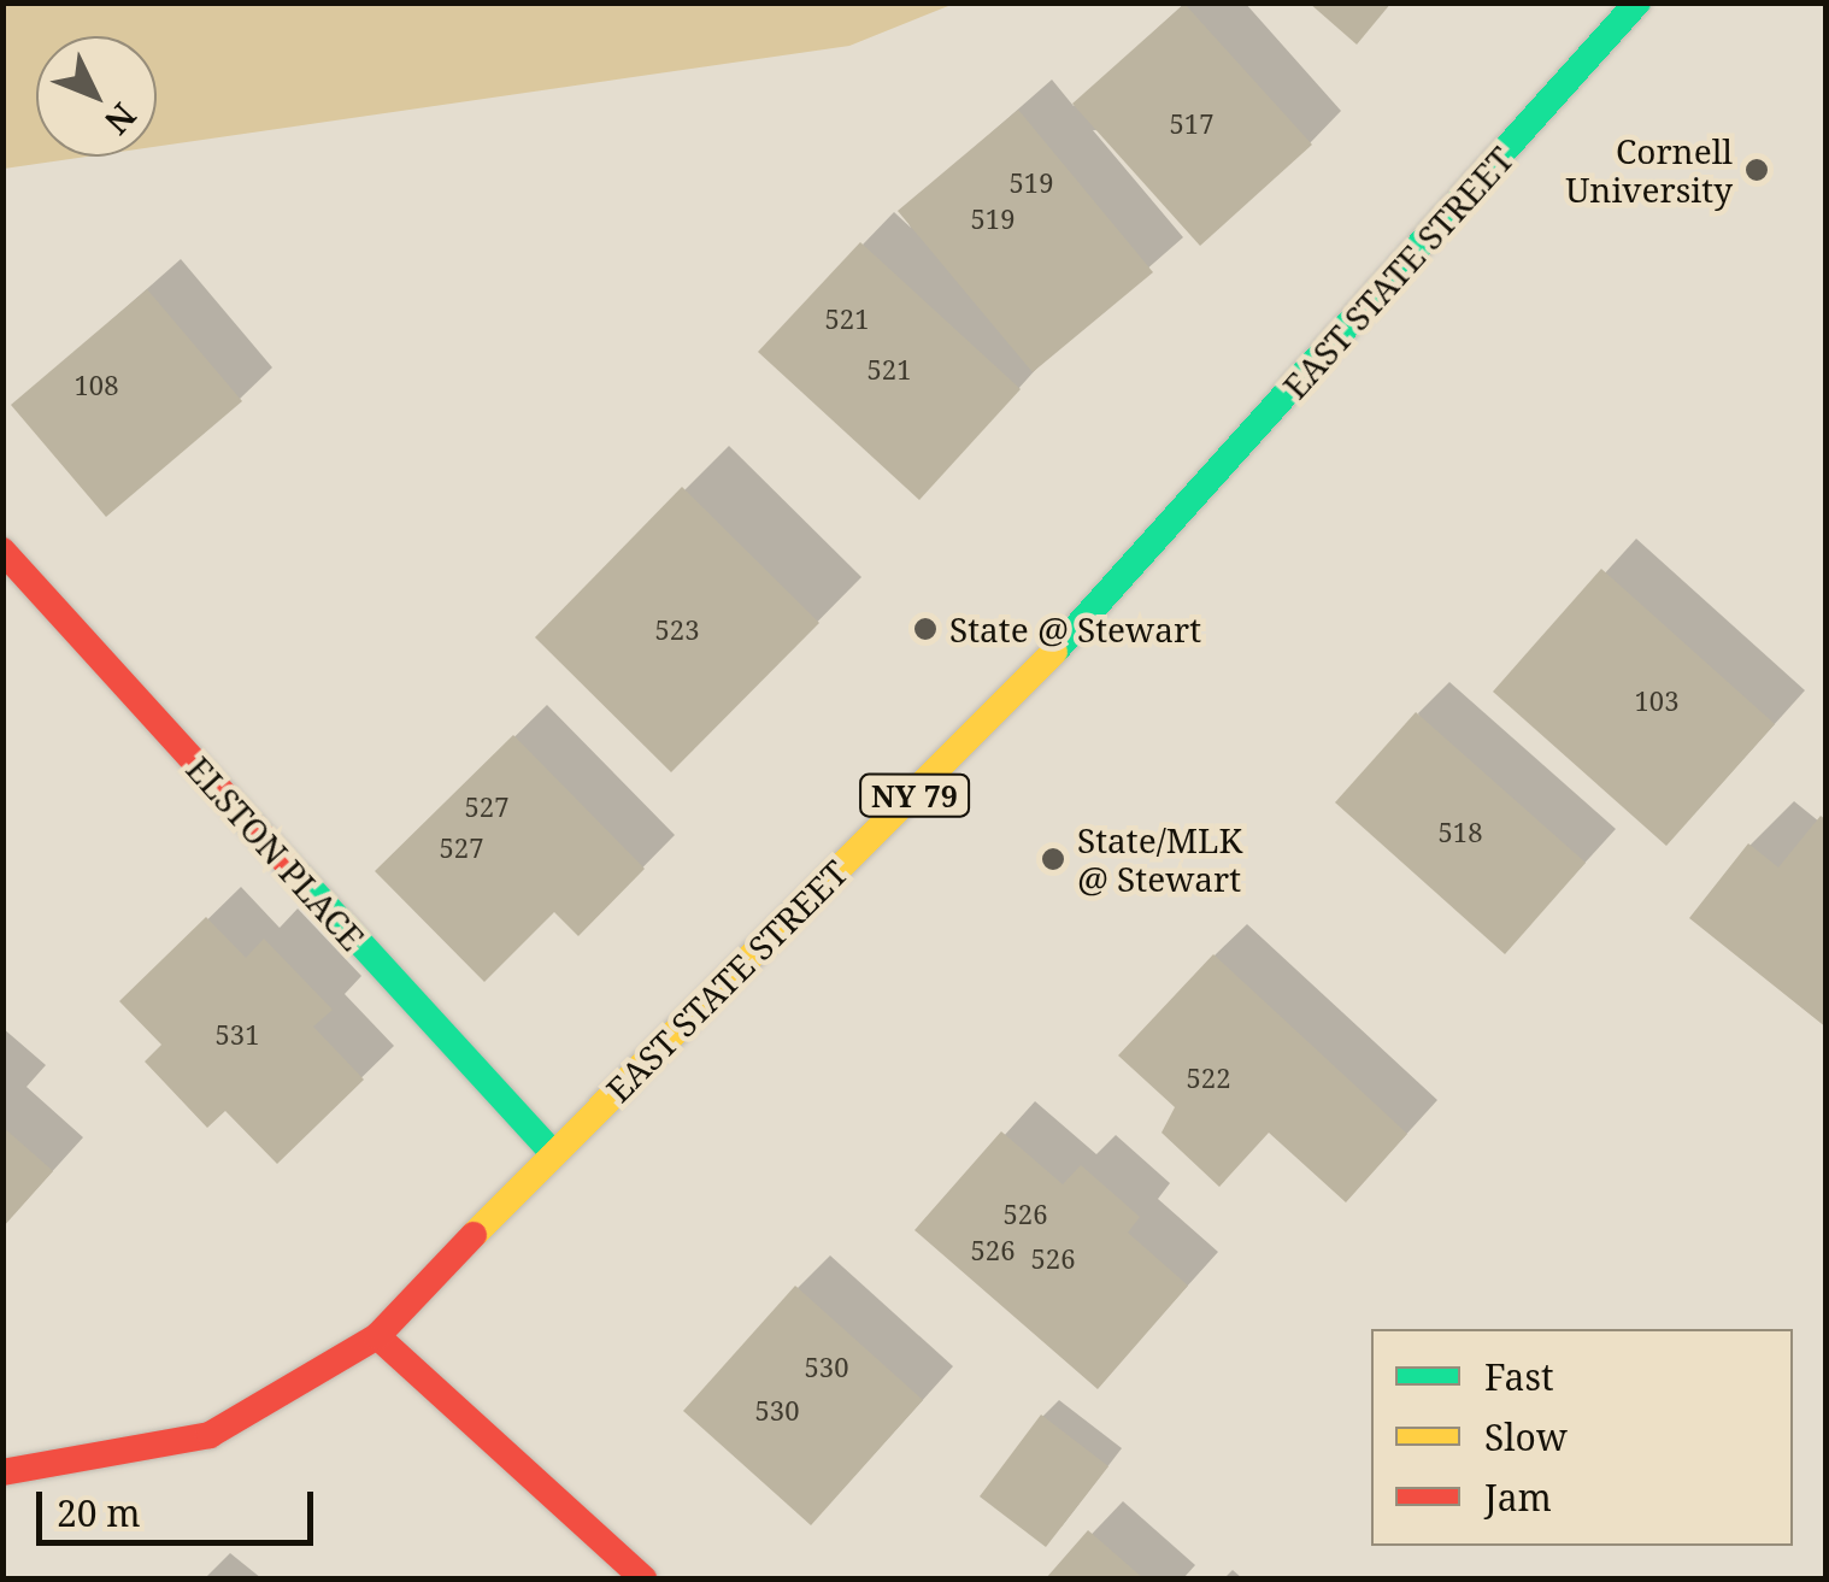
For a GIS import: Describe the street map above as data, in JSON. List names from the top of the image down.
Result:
{
  "streets": {
    "main road": ["EAST STATE STREET", "NY 79", "ELSTON PLACE"]
  },
  "crossings": [
    ["EAST STATE STREET", "ELSTON PLACE"]
  ],
  "places": ["Cornell University", "State @ Stewart", "State/MLK @ Stewart"],
  "house_numbers": [
    "517",
    "519",
    "519",
    "521",
    "521",
    "108",
    "523",
    "103",
    "527",
    "518",
    "527",
    "531",
    "522",
    "526",
    "526",
    "526",
    "530",
    "530"
  ],
  "legend": ["Fast", "Slow", "Jam"],
  "scale_bar": "20 m",
  "north": "bottom right"
}
